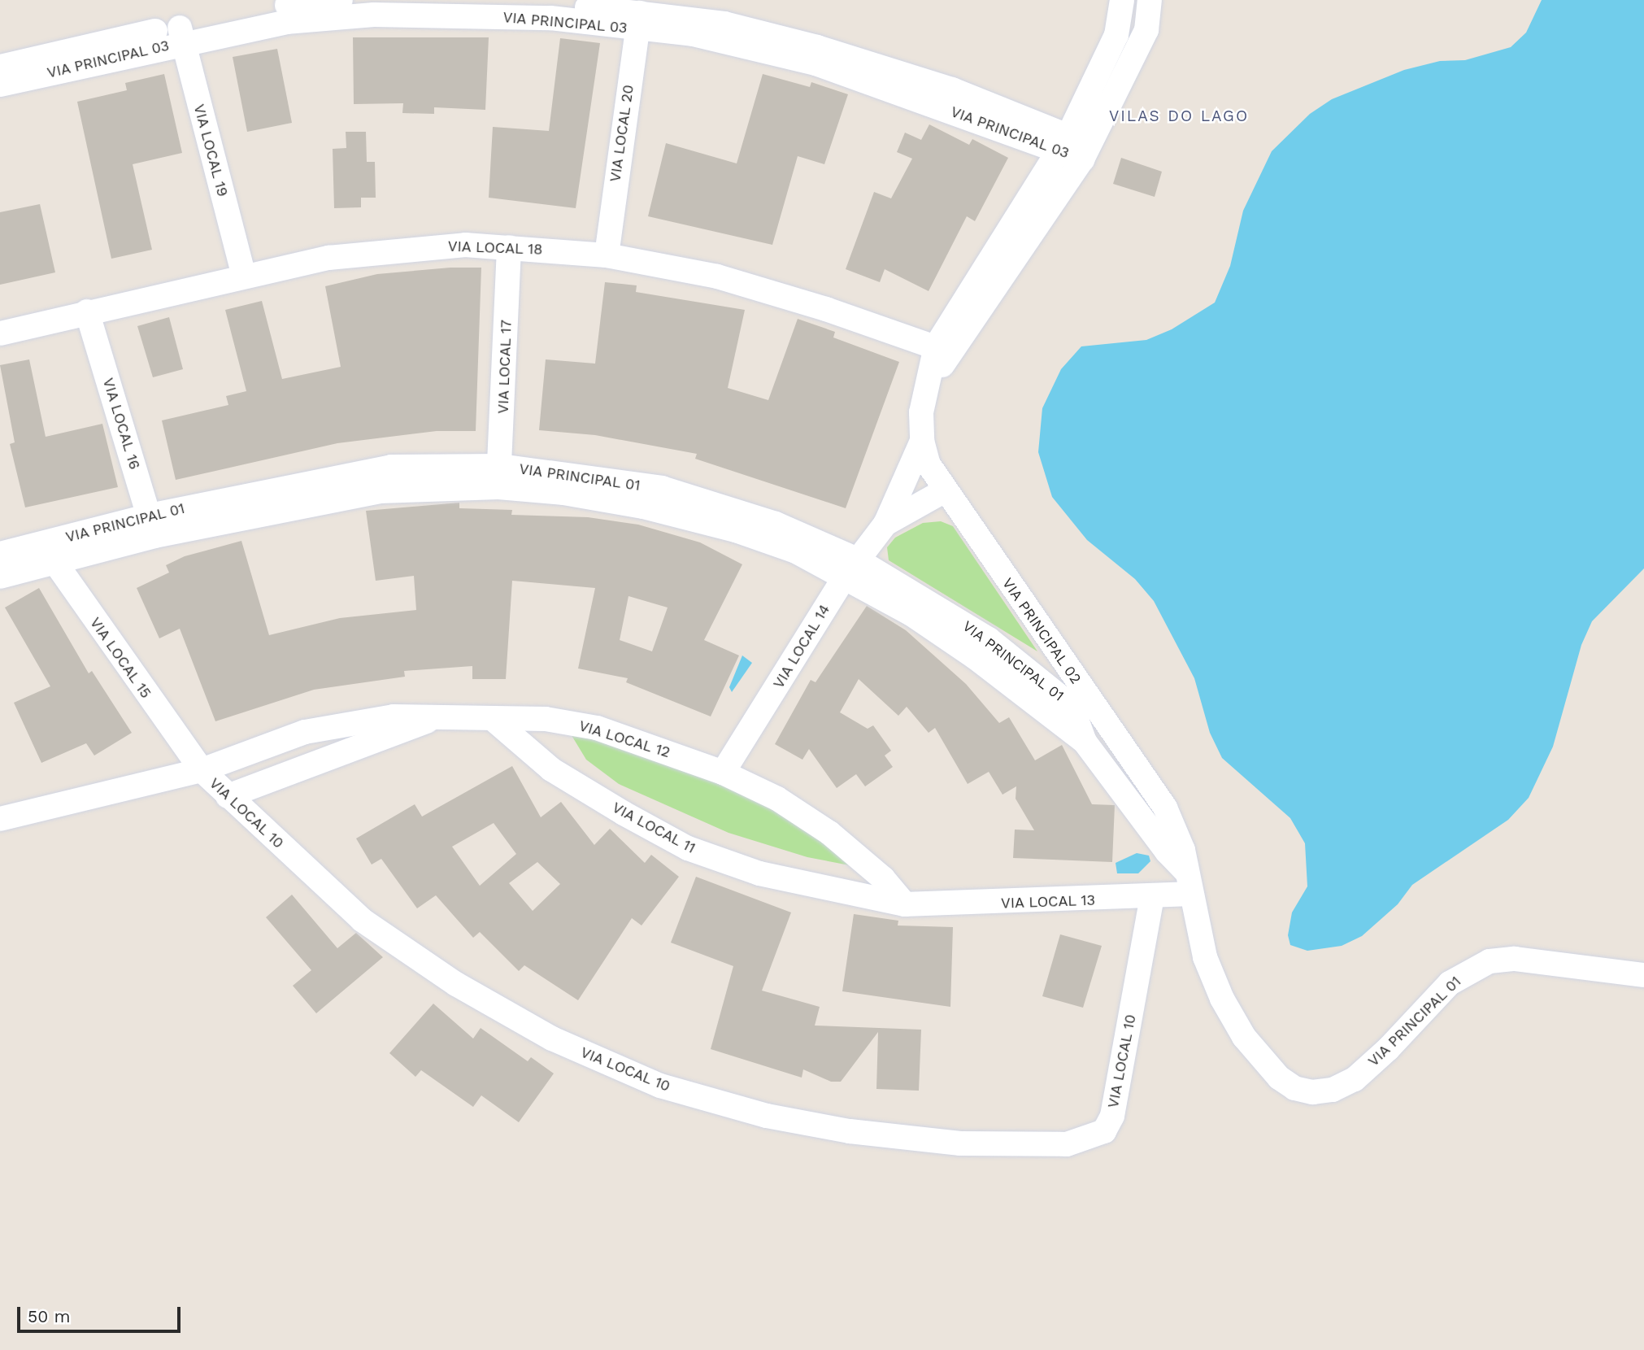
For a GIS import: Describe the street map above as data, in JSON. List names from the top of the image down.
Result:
{
  "streets": {
    "street": [
      "VIA PRINCIPAL 03",
      "VIA LOCAL 20",
      "VIA LOCAL 19",
      "VIA LOCAL 18",
      "VIA LOCAL 17",
      "VIA LOCAL 16",
      "VIA PRINCIPAL 01",
      "VIA PRINCIPAL 02",
      "VIA LOCAL 14",
      "VIA LOCAL 15",
      "VIA LOCAL 12",
      "VIA LOCAL 10",
      "VIA LOCAL 11",
      "VIA LOCAL 13"
    ]
  },
  "crossings": [
    ["VIA PRINCIPAL 03", "VIA LOCAL 20"],
    ["VIA PRINCIPAL 03", "VIA LOCAL 19"],
    ["VIA PRINCIPAL 03", "VIA PRINCIPAL 02"],
    ["VIA LOCAL 20", "VIA LOCAL 18"],
    ["VIA LOCAL 19", "VIA LOCAL 18"],
    ["VIA LOCAL 18", "VIA LOCAL 17"],
    ["VIA LOCAL 18", "VIA LOCAL 16"],
    ["VIA LOCAL 18", "VIA PRINCIPAL 02"],
    ["VIA LOCAL 17", "VIA PRINCIPAL 01"],
    ["VIA LOCAL 16", "VIA PRINCIPAL 01"],
    ["VIA PRINCIPAL 01", "VIA PRINCIPAL 02"],
    ["VIA PRINCIPAL 01", "VIA LOCAL 14"],
    ["VIA PRINCIPAL 01", "VIA LOCAL 15"],
    ["VIA PRINCIPAL 01", "VIA LOCAL 13"],
    ["VIA PRINCIPAL 02", "VIA LOCAL 14"],
    ["VIA PRINCIPAL 02", "VIA LOCAL 13"],
    ["VIA LOCAL 14", "VIA LOCAL 12"],
    ["VIA LOCAL 15", "VIA LOCAL 12"],
    ["VIA LOCAL 15", "VIA LOCAL 10"],
    ["VIA LOCAL 12", "VIA LOCAL 10"],
    ["VIA LOCAL 12", "VIA LOCAL 11"],
    ["VIA LOCAL 12", "VIA LOCAL 13"],
    ["VIA LOCAL 10", "VIA LOCAL 13"],
    ["VIA LOCAL 11", "VIA LOCAL 13"]
  ],
  "districts": ["VILAS DO LAGO"],
  "scale_bar": "50 m"
}
